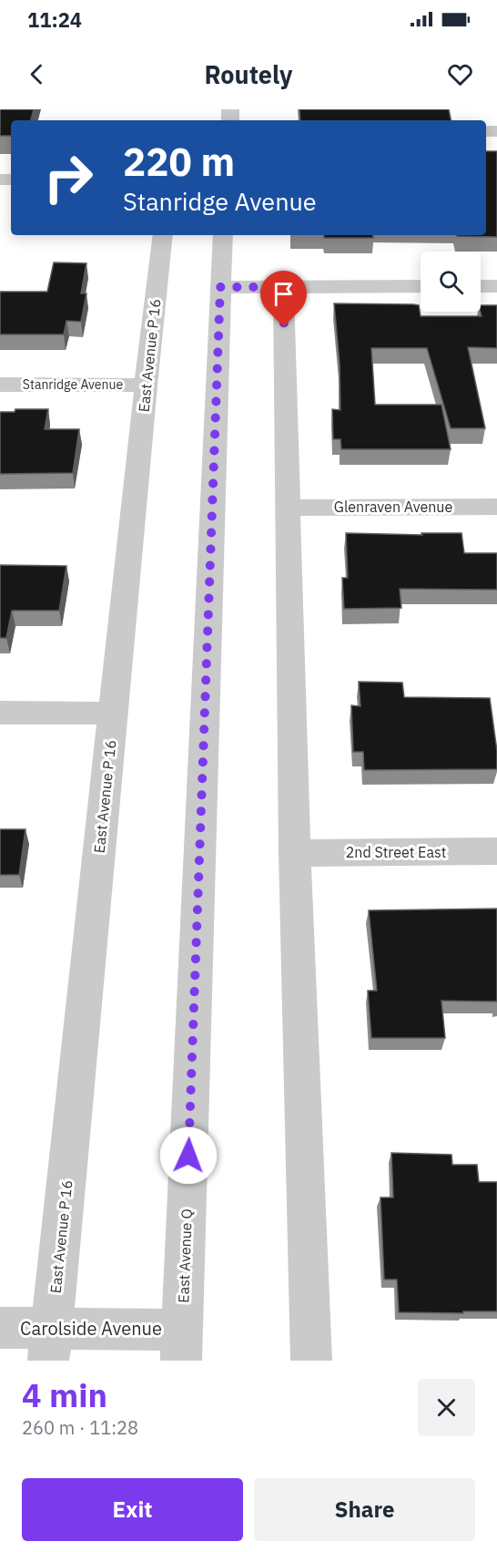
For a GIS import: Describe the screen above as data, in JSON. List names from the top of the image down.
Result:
{
  "streets": {
    "street": [
      "East Avenue P 16",
      "Stanridge Avenue",
      "Glenraven Avenue",
      "2nd Street East",
      "East Avenue Q",
      "Carolside Avenue"
    ]
  },
  "crossings": [
    ["East Avenue P 16", "Stanridge Avenue"],
    ["East Avenue P 16", "Carolside Avenue"],
    ["East Avenue Q", "Carolside Avenue"]
  ],
  "page": {
    "status": "11:24",
    "header": "Routely",
    "turn": ["220 m", "Stanridge Avenue"],
    "heading": ["4 min", "260 m · 11:28"],
    "buttons": ["Exit", "Share"]
  }
}
